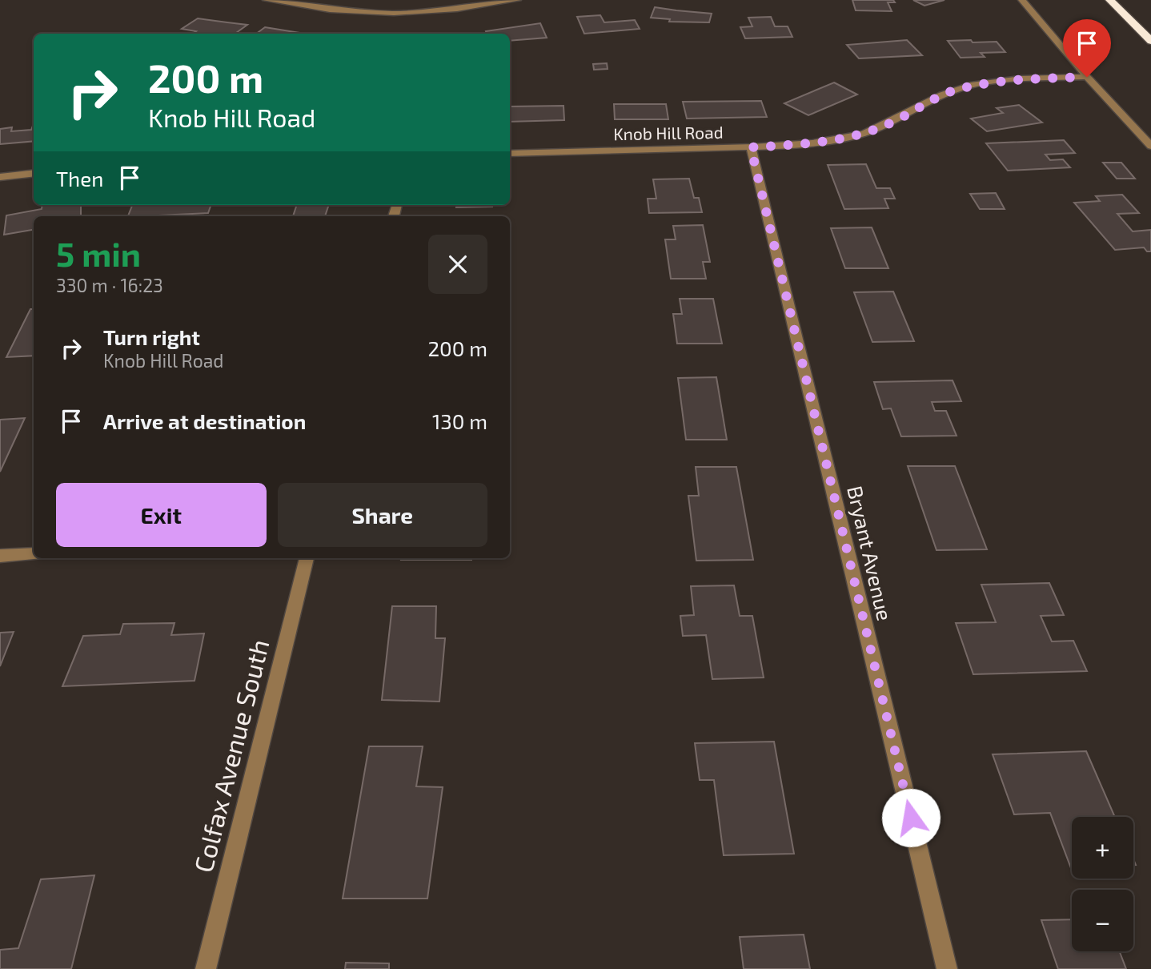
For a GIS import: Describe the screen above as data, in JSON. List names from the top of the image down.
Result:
{
  "streets": {
    "street": ["Knob Hill Road", "Bryant Avenue", "Colfax Avenue South"]
  },
  "crossings": [
    ["Knob Hill Road", "Bryant Avenue"]
  ],
  "page": {
    "turn": ["200 m", "Knob Hill Road"],
    "then": "Then",
    "heading": ["5 min", "330 m · 16:23"],
    "list": [
      {
        "name": "Turn right",
        "note": "Knob Hill Road",
        "value": "200 m"
      },
      {
        "name": "Arrive at destination",
        "value": "130 m"
      }
    ],
    "buttons": ["Exit", "Share"],
    "map_buttons": ["+", "−"]
  }
}
